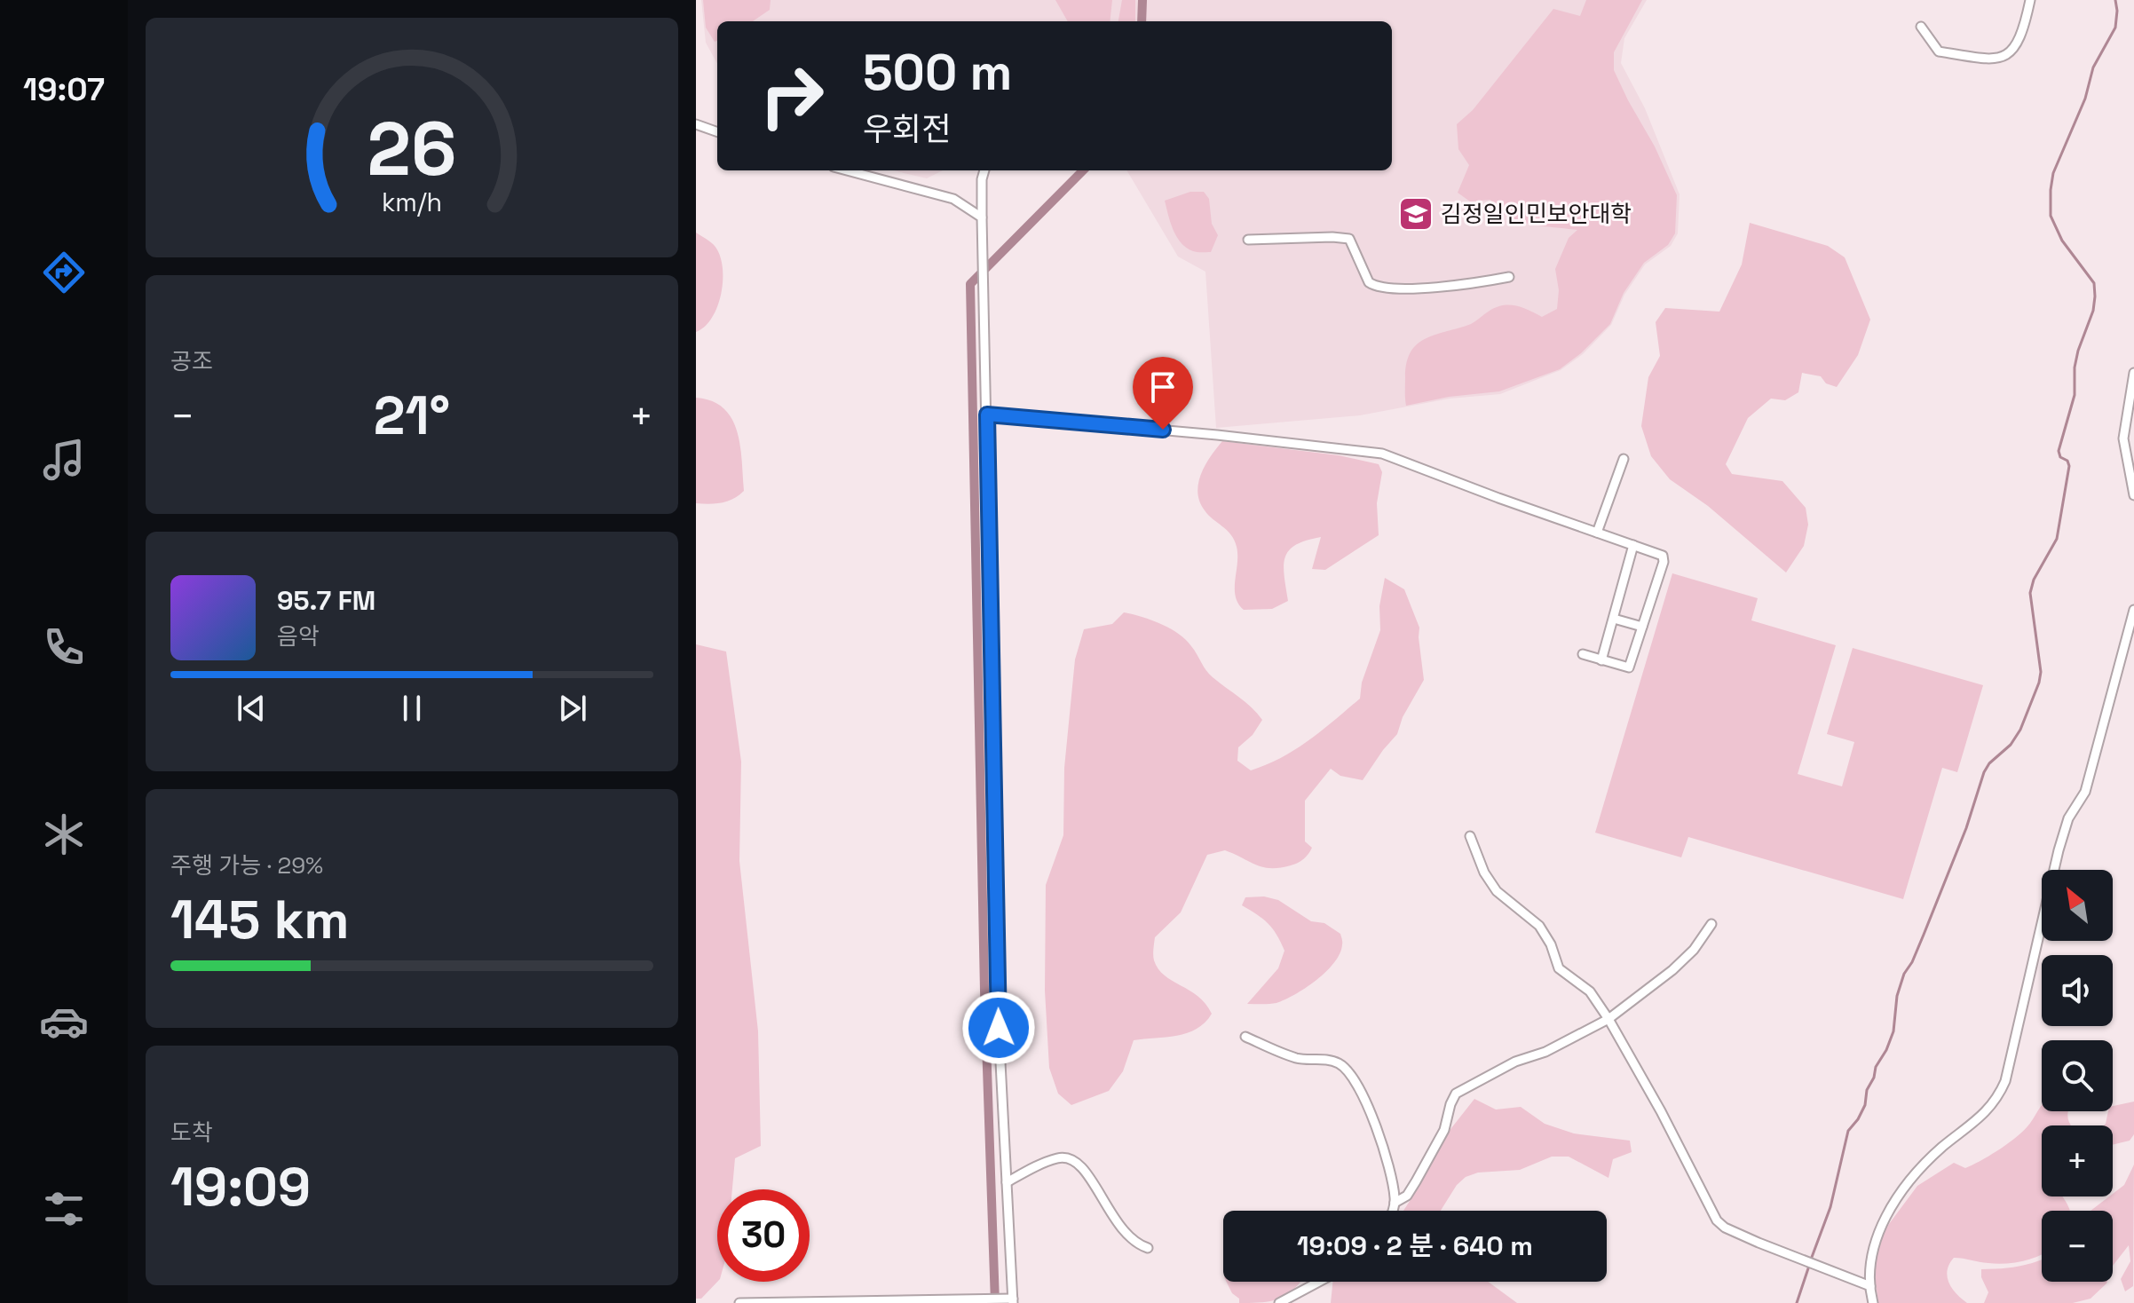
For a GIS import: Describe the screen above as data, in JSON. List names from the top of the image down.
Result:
{
  "places": {
    "school or university": ["김정일인민보안대학"]
  },
  "north": "top left",
  "page": {
    "tabs": "19:07",
    "turn": ["500 m", "우회전"],
    "tile": [
      "공조",
      ["주행 가능 · 29%", "145 km"],
      ["도착", "19:09"]
    ],
    "heat": ["−", "21°", "+"],
    "song": ["95.7 FM", "음악"],
    "map_buttons": ["+", "−"],
    "limit": "30",
    "trip": "19:09 · 2 분 · 640 m",
    "gauge": ["26", "km/h"]
  }
}
